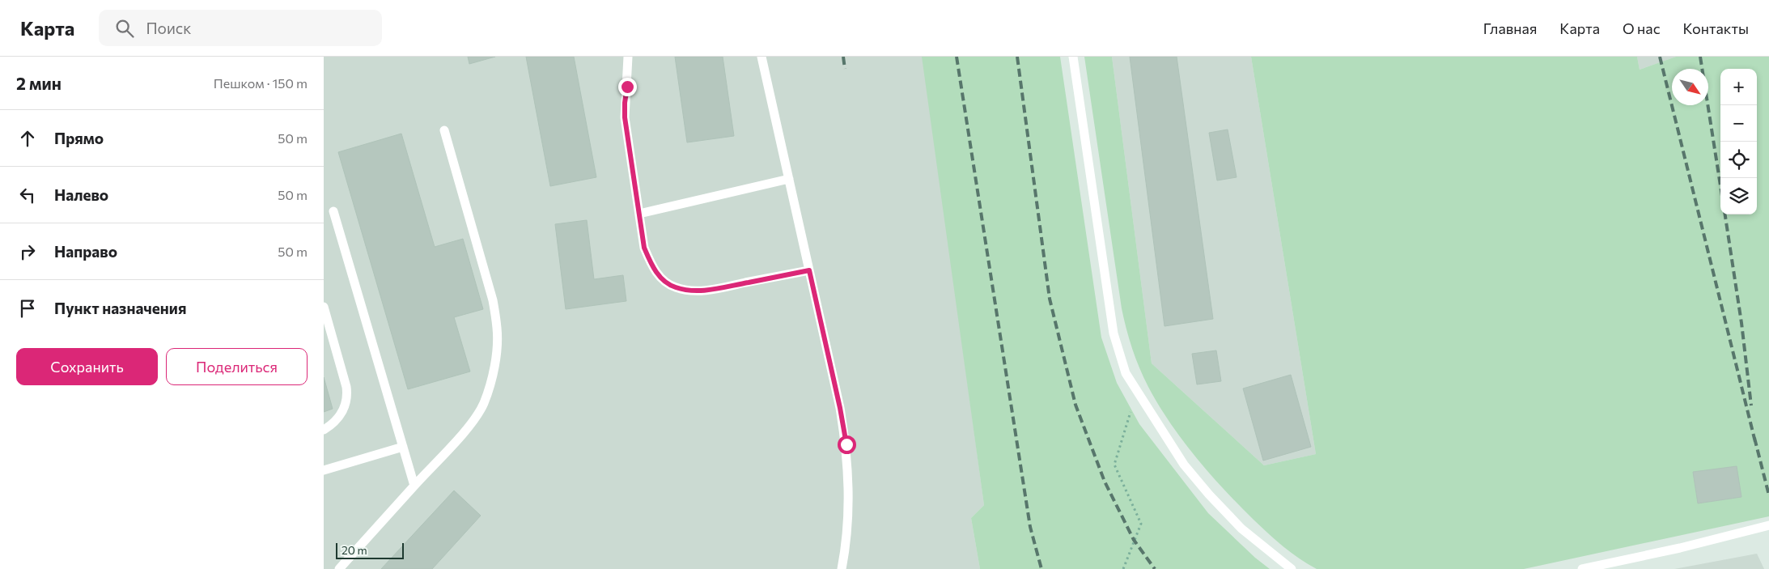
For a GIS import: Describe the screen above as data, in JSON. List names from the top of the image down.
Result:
{
  "scale_bar": "20 m",
  "north": "bottom right",
  "page": {
    "header": "Карта",
    "search": "Поиск",
    "nav": [
      "Главная",
      "Карта",
      "О нас",
      "Контакты"
    ],
    "heading": ["2 мин", "Пешком · 150 m"],
    "map_buttons": ["+", "−"],
    "list": [
      ["Прямо", "50 m"],
      ["Налево", "50 m"],
      ["Направо", "50 m"],
      "Пункт назначения"
    ],
    "buttons": ["Сохранить", "Поделиться"],
    "scale": "20 m"
  }
}
